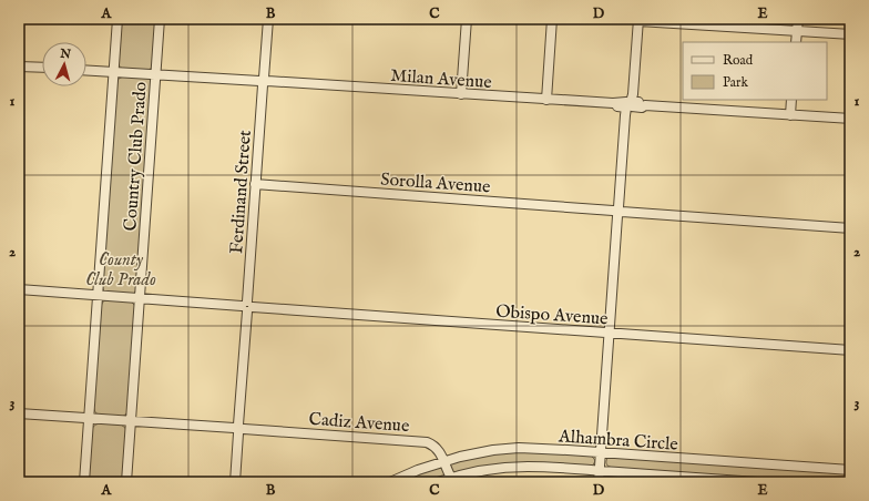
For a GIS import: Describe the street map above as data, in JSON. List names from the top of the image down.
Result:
{
  "streets": {
    "street": [
      "Milan Avenue",
      "Country Club Prado",
      "Sorolla Avenue",
      "Ferdinand Street",
      "Obispo Avenue",
      "Cadiz Avenue",
      "Alhambra Circle"
    ]
  },
  "crossings": [
    ["Milan Avenue", "Country Club Prado"],
    ["Milan Avenue", "Ferdinand Street"],
    ["Country Club Prado", "Obispo Avenue"],
    ["Country Club Prado", "Cadiz Avenue"],
    ["Sorolla Avenue", "Ferdinand Street"],
    ["Ferdinand Street", "Obispo Avenue"],
    ["Ferdinand Street", "Cadiz Avenue"],
    ["Cadiz Avenue", "Alhambra Circle"]
  ],
  "parks": ["County Club Prado"],
  "legend": ["Road", "Park"],
  "north": "top",
  "grid": {
    "columns": [
      "A",
      "B",
      "C",
      "D",
      "E"
    ],
    "rows": ["1", "2", "3"]
  }
}
